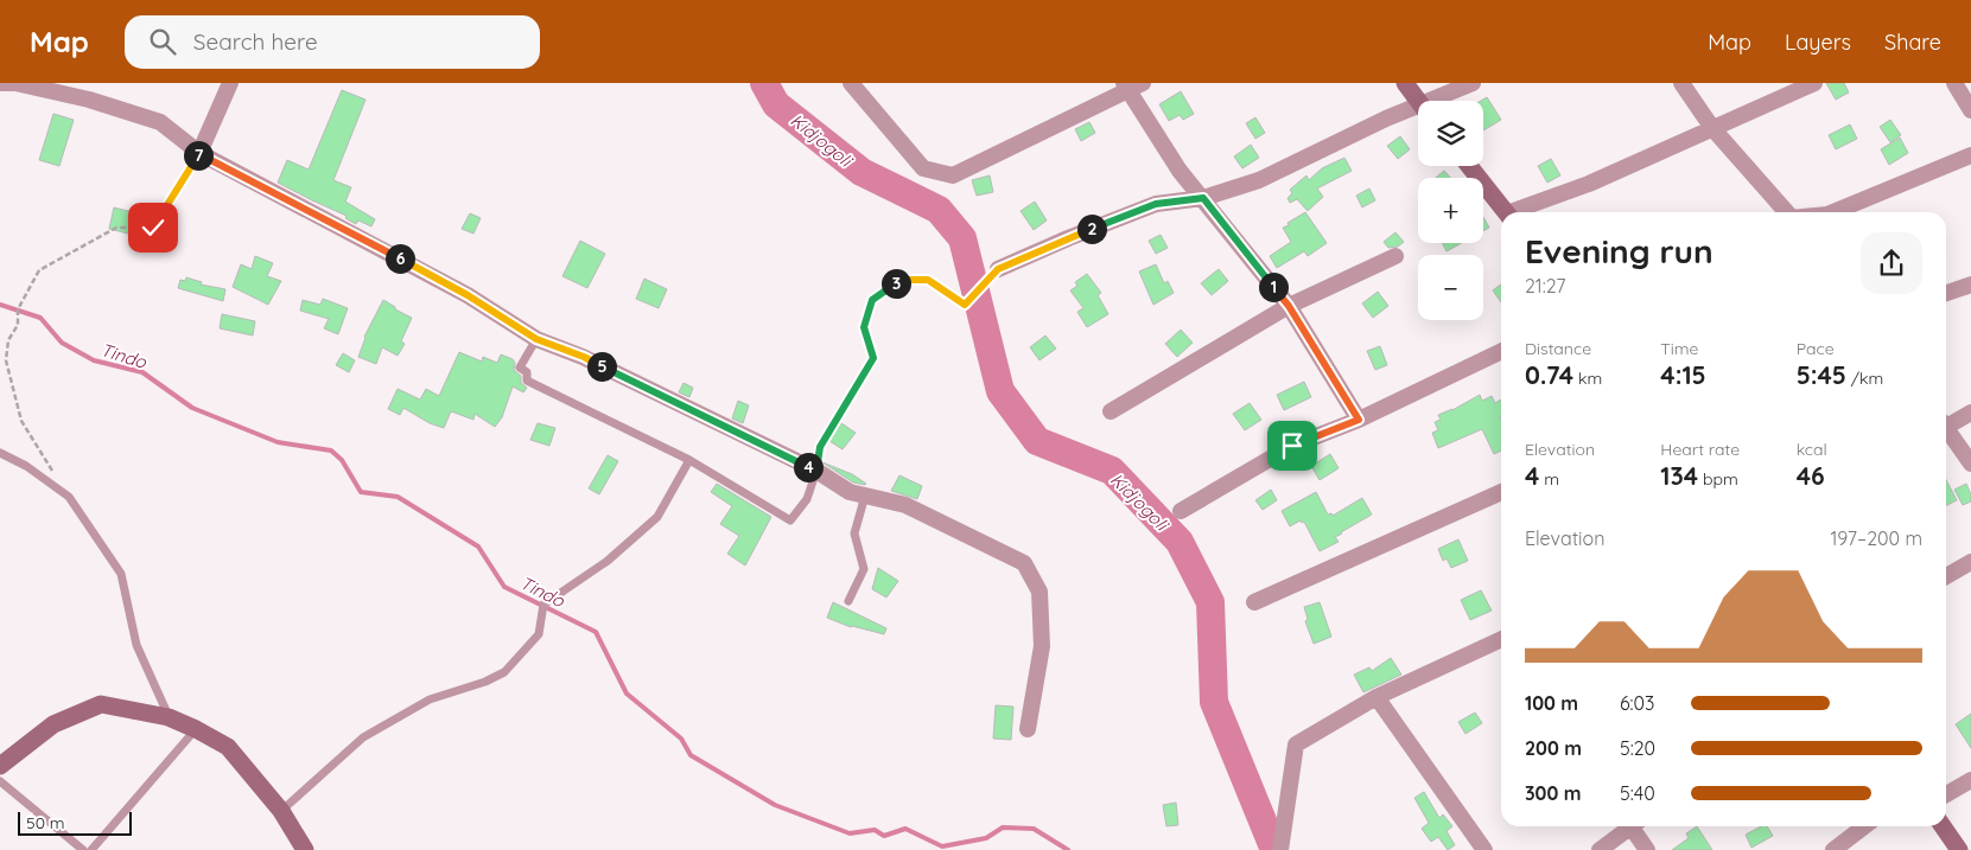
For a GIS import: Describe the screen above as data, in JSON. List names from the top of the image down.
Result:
{
  "water": ["Kidjogoli", "Tindo"],
  "scale_bar": "50 m",
  "page": {
    "header": "Map",
    "search": "Search here",
    "nav": ["Map", "Layers", "Share"],
    "map_buttons": ["+", "−"],
    "pins": [
      "7",
      "2",
      "6",
      "3",
      "1",
      "5",
      "4"
    ],
    "heading": ["Evening run", "21:27"],
    "stats": [
      ["Distance", "0.74 km"],
      ["Time", "4:15"],
      ["Pace", "5:45 /km"],
      ["Elevation", "4 m"],
      ["Heart rate", "134 bpm"],
      ["kcal", "46"]
    ],
    "chart": ["Elevation", "197–200 m"],
    "list": [
      {
        "name": "100 m",
        "note": "6:03"
      },
      {
        "name": "200 m",
        "note": "5:20"
      },
      {
        "name": "300 m",
        "note": "5:40"
      }
    ],
    "scale": "50 m"
  }
}
